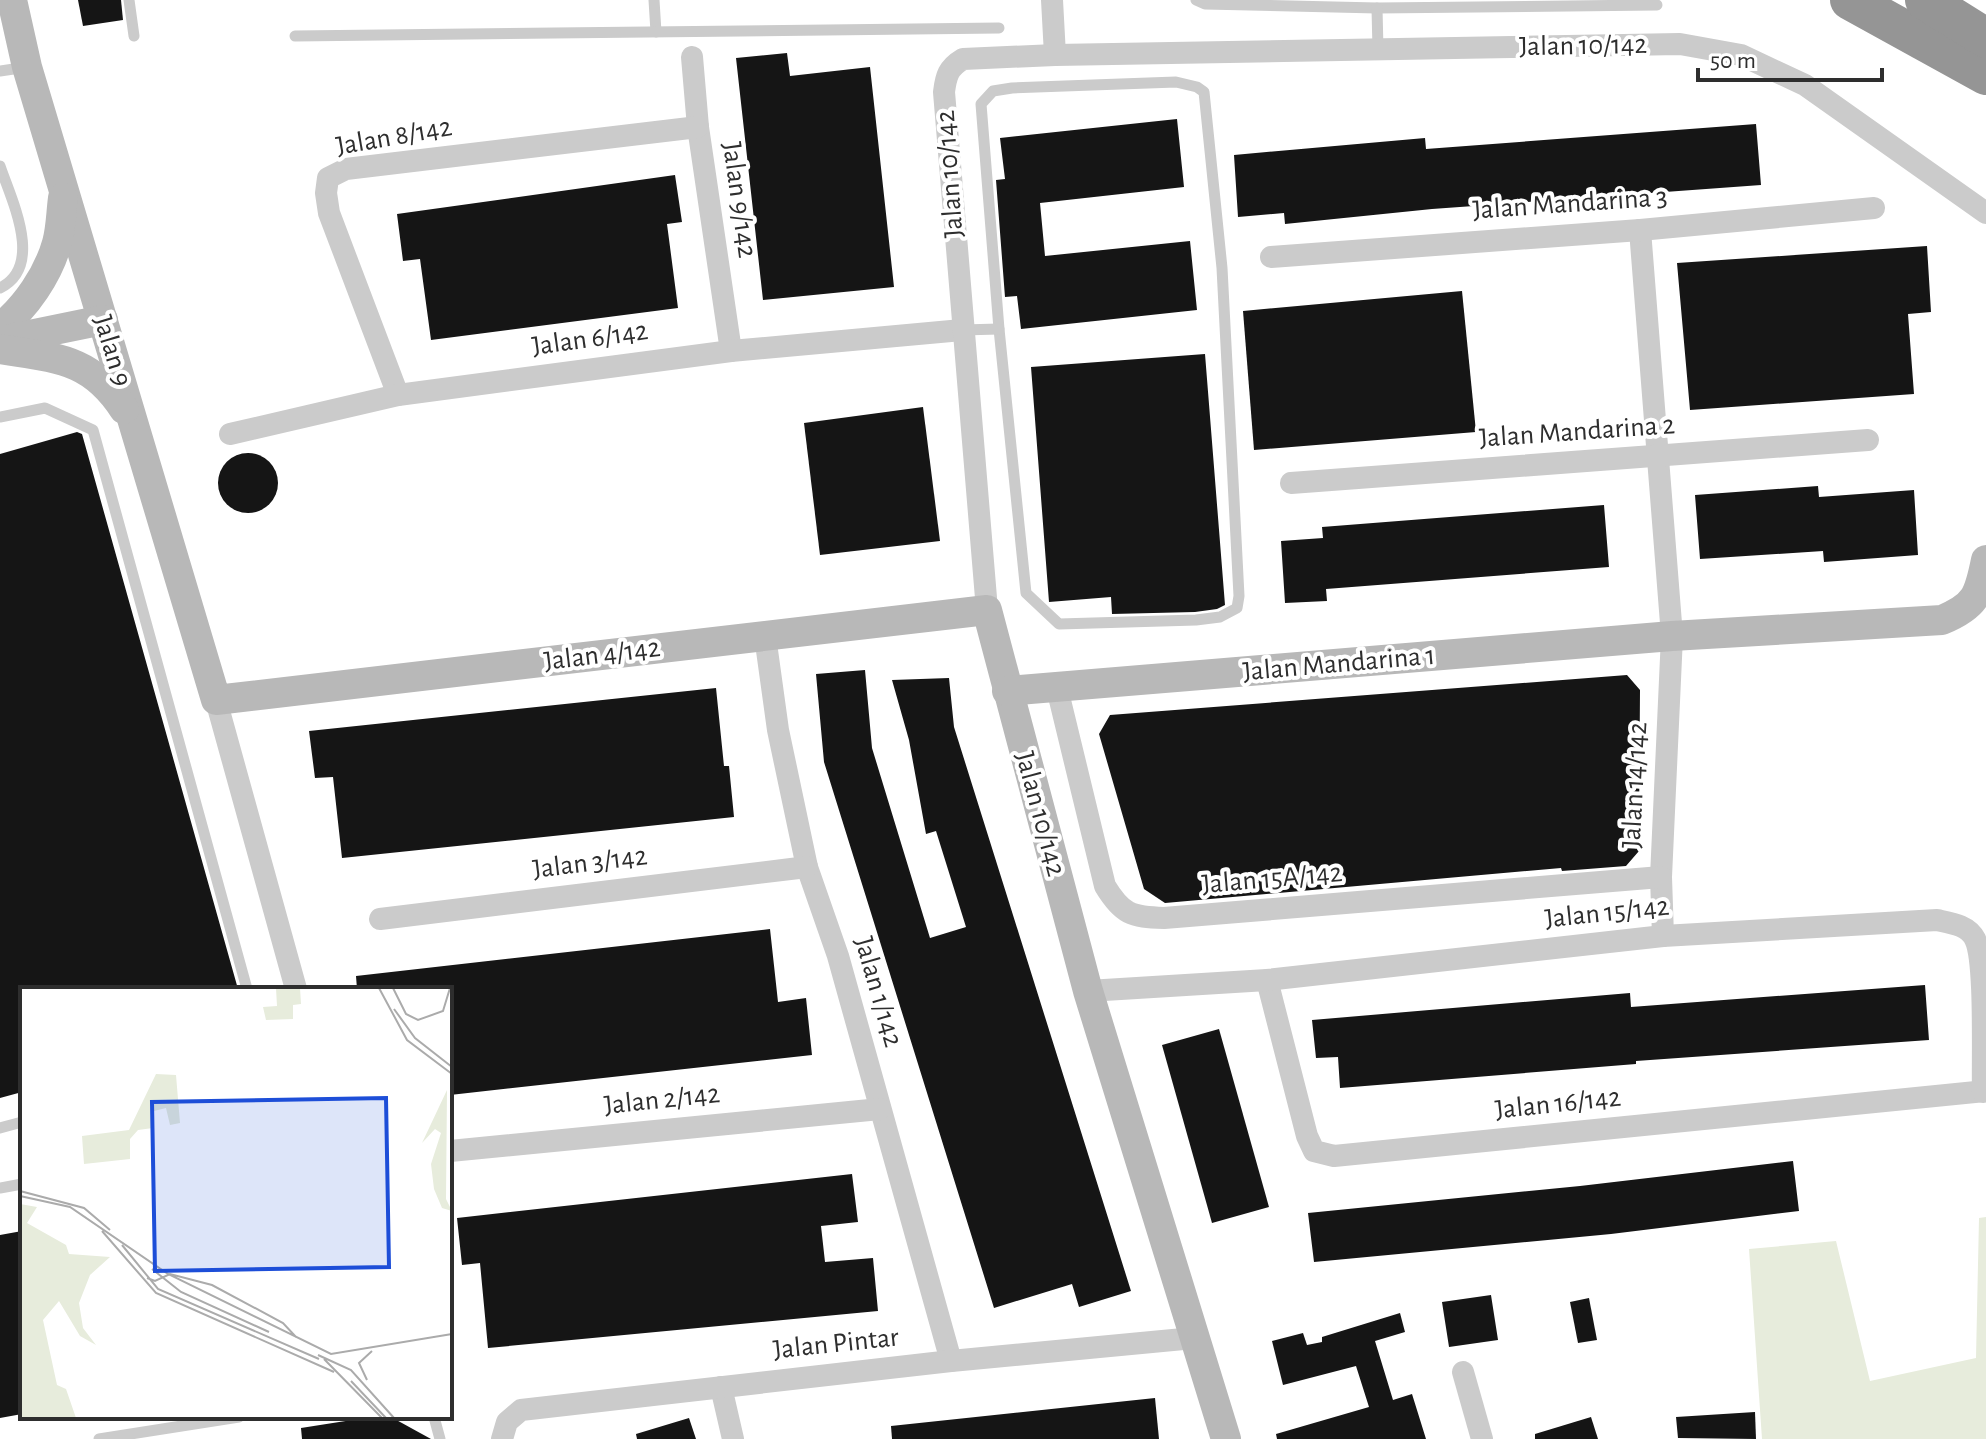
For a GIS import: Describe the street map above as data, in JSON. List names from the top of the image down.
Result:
{
  "streets": {
    "street": [
      "Jalan 10/142",
      "Jalan 8/142",
      "Jalan 9/142",
      "Jalan Mandarina 3",
      "Jalan 6/142",
      "Jalan 9",
      "Jalan Mandarina 2",
      "Jalan 4/142",
      "Jalan Mandarina 1",
      "Jalan 14/142",
      "Jalan 3/142",
      "Jalan 15A/142",
      "Jalan 15/142",
      "Jalan 1/142",
      "Jalan 2/142",
      "Jalan 16/142",
      "Jalan Pintar"
    ]
  },
  "crossings": [
    ["Jalan 10/142", "Jalan 6/142"],
    ["Jalan 10/142", "Jalan 4/142"],
    ["Jalan 10/142", "Jalan Mandarina 1"],
    ["Jalan 10/142", "Jalan 15/142"],
    ["Jalan 10/142", "Jalan Pintar"],
    ["Jalan 8/142", "Jalan 9/142"],
    ["Jalan 8/142", "Jalan 6/142"],
    ["Jalan 9/142", "Jalan 6/142"],
    ["Jalan 9", "Jalan 4/142"],
    ["Jalan 4/142", "Jalan 1/142"],
    ["Jalan Mandarina 1", "Jalan 14/142"],
    ["Jalan Mandarina 1", "Jalan 15A/142"],
    ["Jalan 14/142", "Jalan 15A/142"],
    ["Jalan 14/142", "Jalan 15/142"],
    ["Jalan 3/142", "Jalan 1/142"],
    ["Jalan 15/142", "Jalan 16/142"],
    ["Jalan 1/142", "Jalan 2/142"],
    ["Jalan 1/142", "Jalan Pintar"]
  ],
  "scale_bar": "50 m"
}
